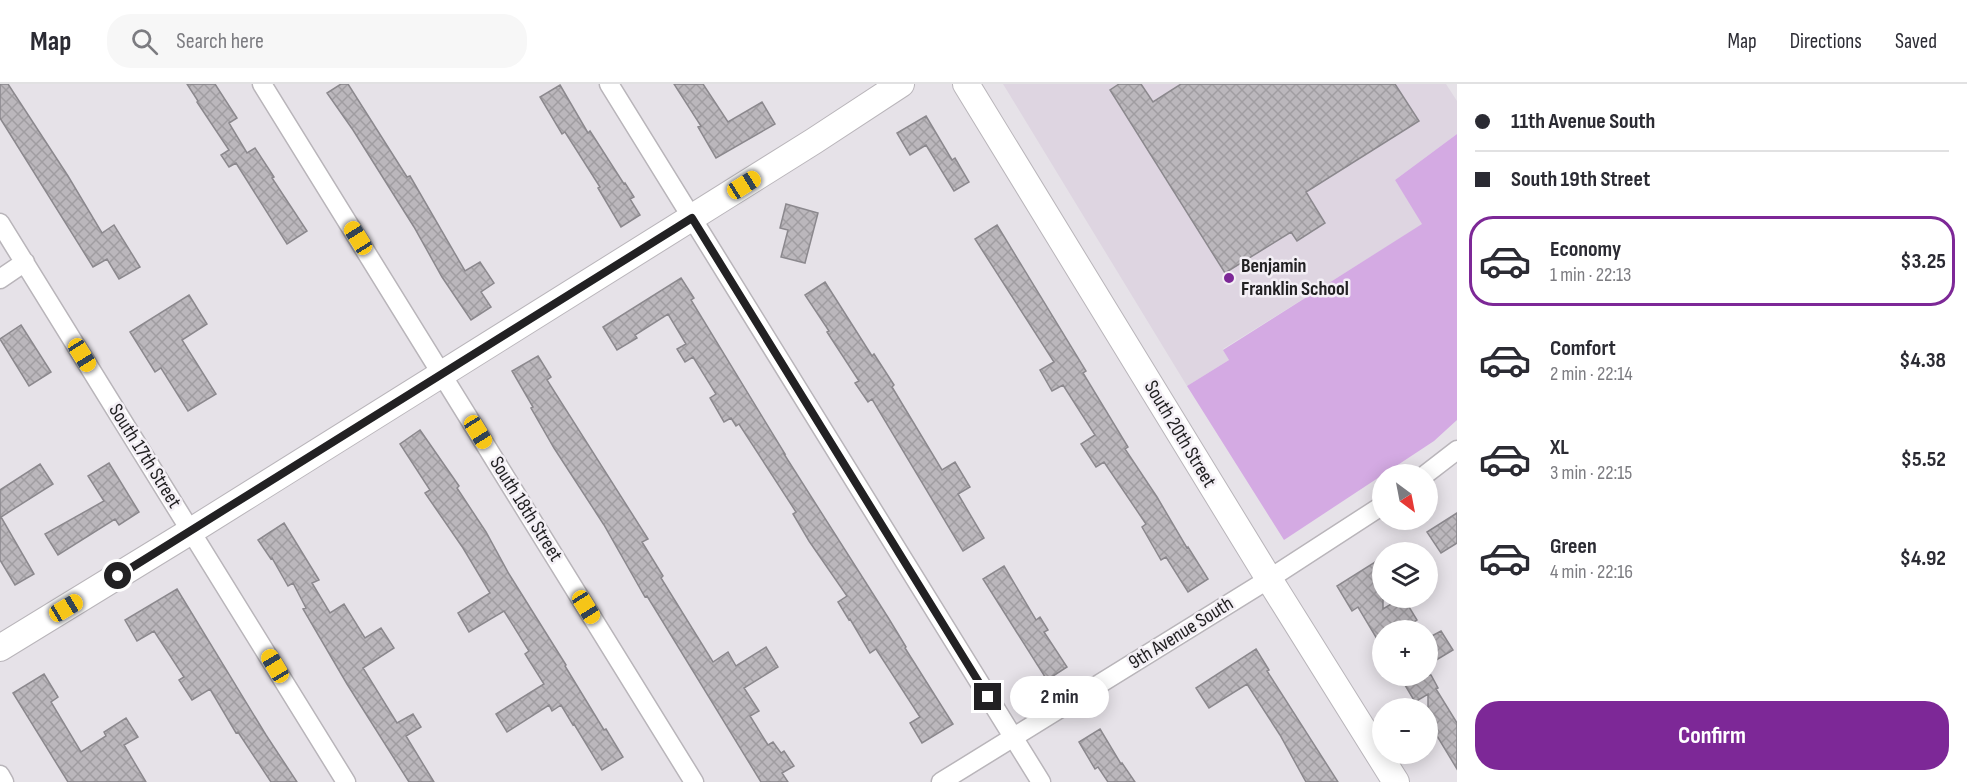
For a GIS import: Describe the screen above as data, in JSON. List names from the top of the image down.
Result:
{
  "streets": {
    "street": [
      "South 20th Street",
      "South 17th Street",
      "South 18th Street",
      "9th Avenue South"
    ]
  },
  "crossings": [
    ["South 20th Street", "9th Avenue South"]
  ],
  "places": ["Benjamin Franklin School"],
  "north": "bottom right",
  "page": {
    "header": "Map",
    "search": "Search here",
    "nav": ["Map", "Directions", "Saved"],
    "banner": ["11th Avenue South", "South 19th Street"],
    "list": [
      {
        "name": "Economy",
        "note": "1 min · 22:13",
        "value": "$3.25"
      },
      {
        "name": "Comfort",
        "note": "2 min · 22:14",
        "value": "$4.38"
      },
      {
        "name": "XL",
        "note": "3 min · 22:15",
        "value": "$5.52"
      },
      {
        "name": "Green",
        "note": "4 min · 22:16",
        "value": "$4.92"
      }
    ],
    "map_buttons": ["+", "−"],
    "bubble": "2 min",
    "buttons": "Confirm"
  }
}
